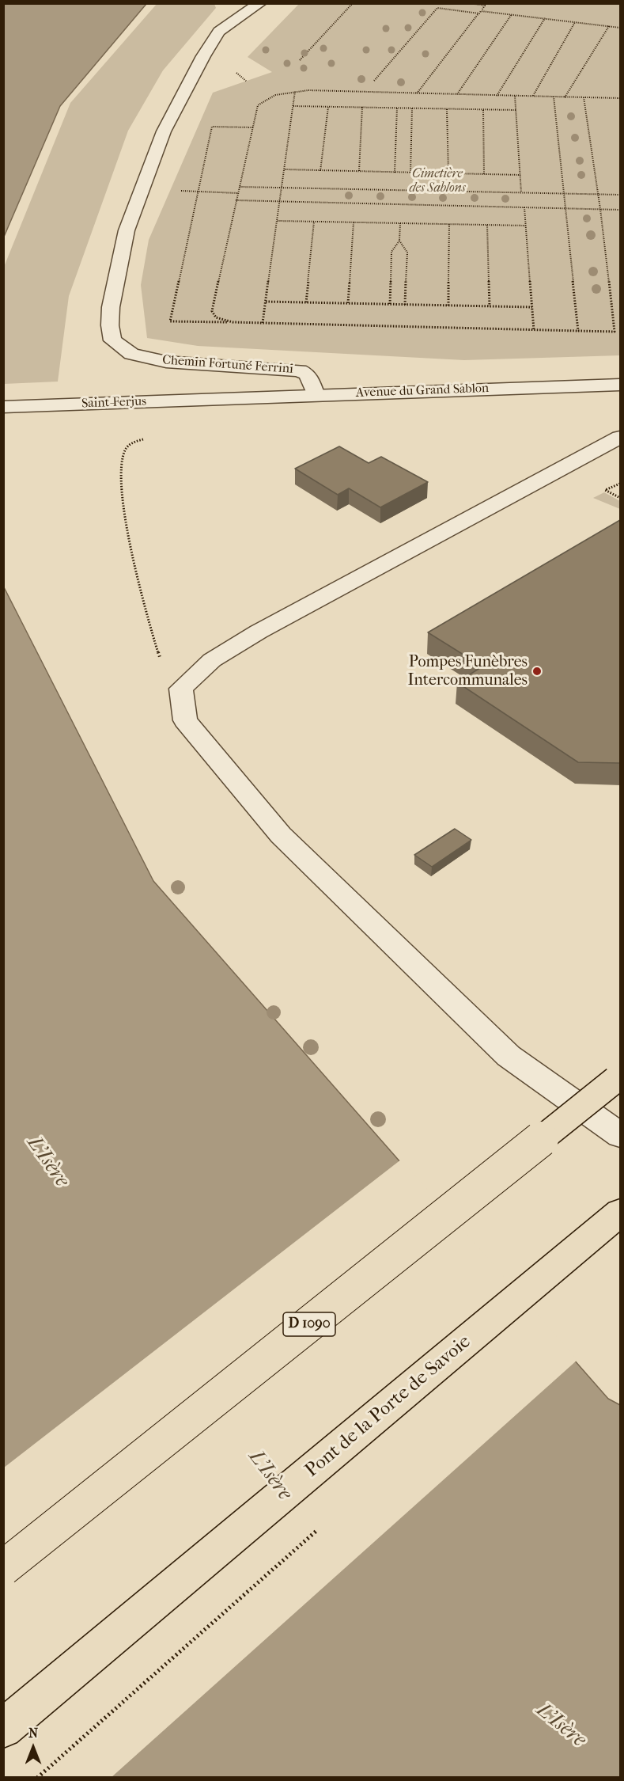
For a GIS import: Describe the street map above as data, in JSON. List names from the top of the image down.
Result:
{
  "streets": {
    "main road": ["D 1090", "Pont de la Porte de Savoie"],
    "street": ["Chemin Fortuné Ferrini", "Avenue du Grand Sablon", "Saint-Ferjus"]
  },
  "crossings": [
    ["Chemin Fortuné Ferrini", "Avenue du Grand Sablon"],
    ["Avenue du Grand Sablon", "Saint-Ferjus"]
  ],
  "water": ["L'Isère"],
  "parks": ["Cimetière des Sablons"],
  "places": ["Pompes Funèbres Intercommunales"],
  "north": "top"
}
